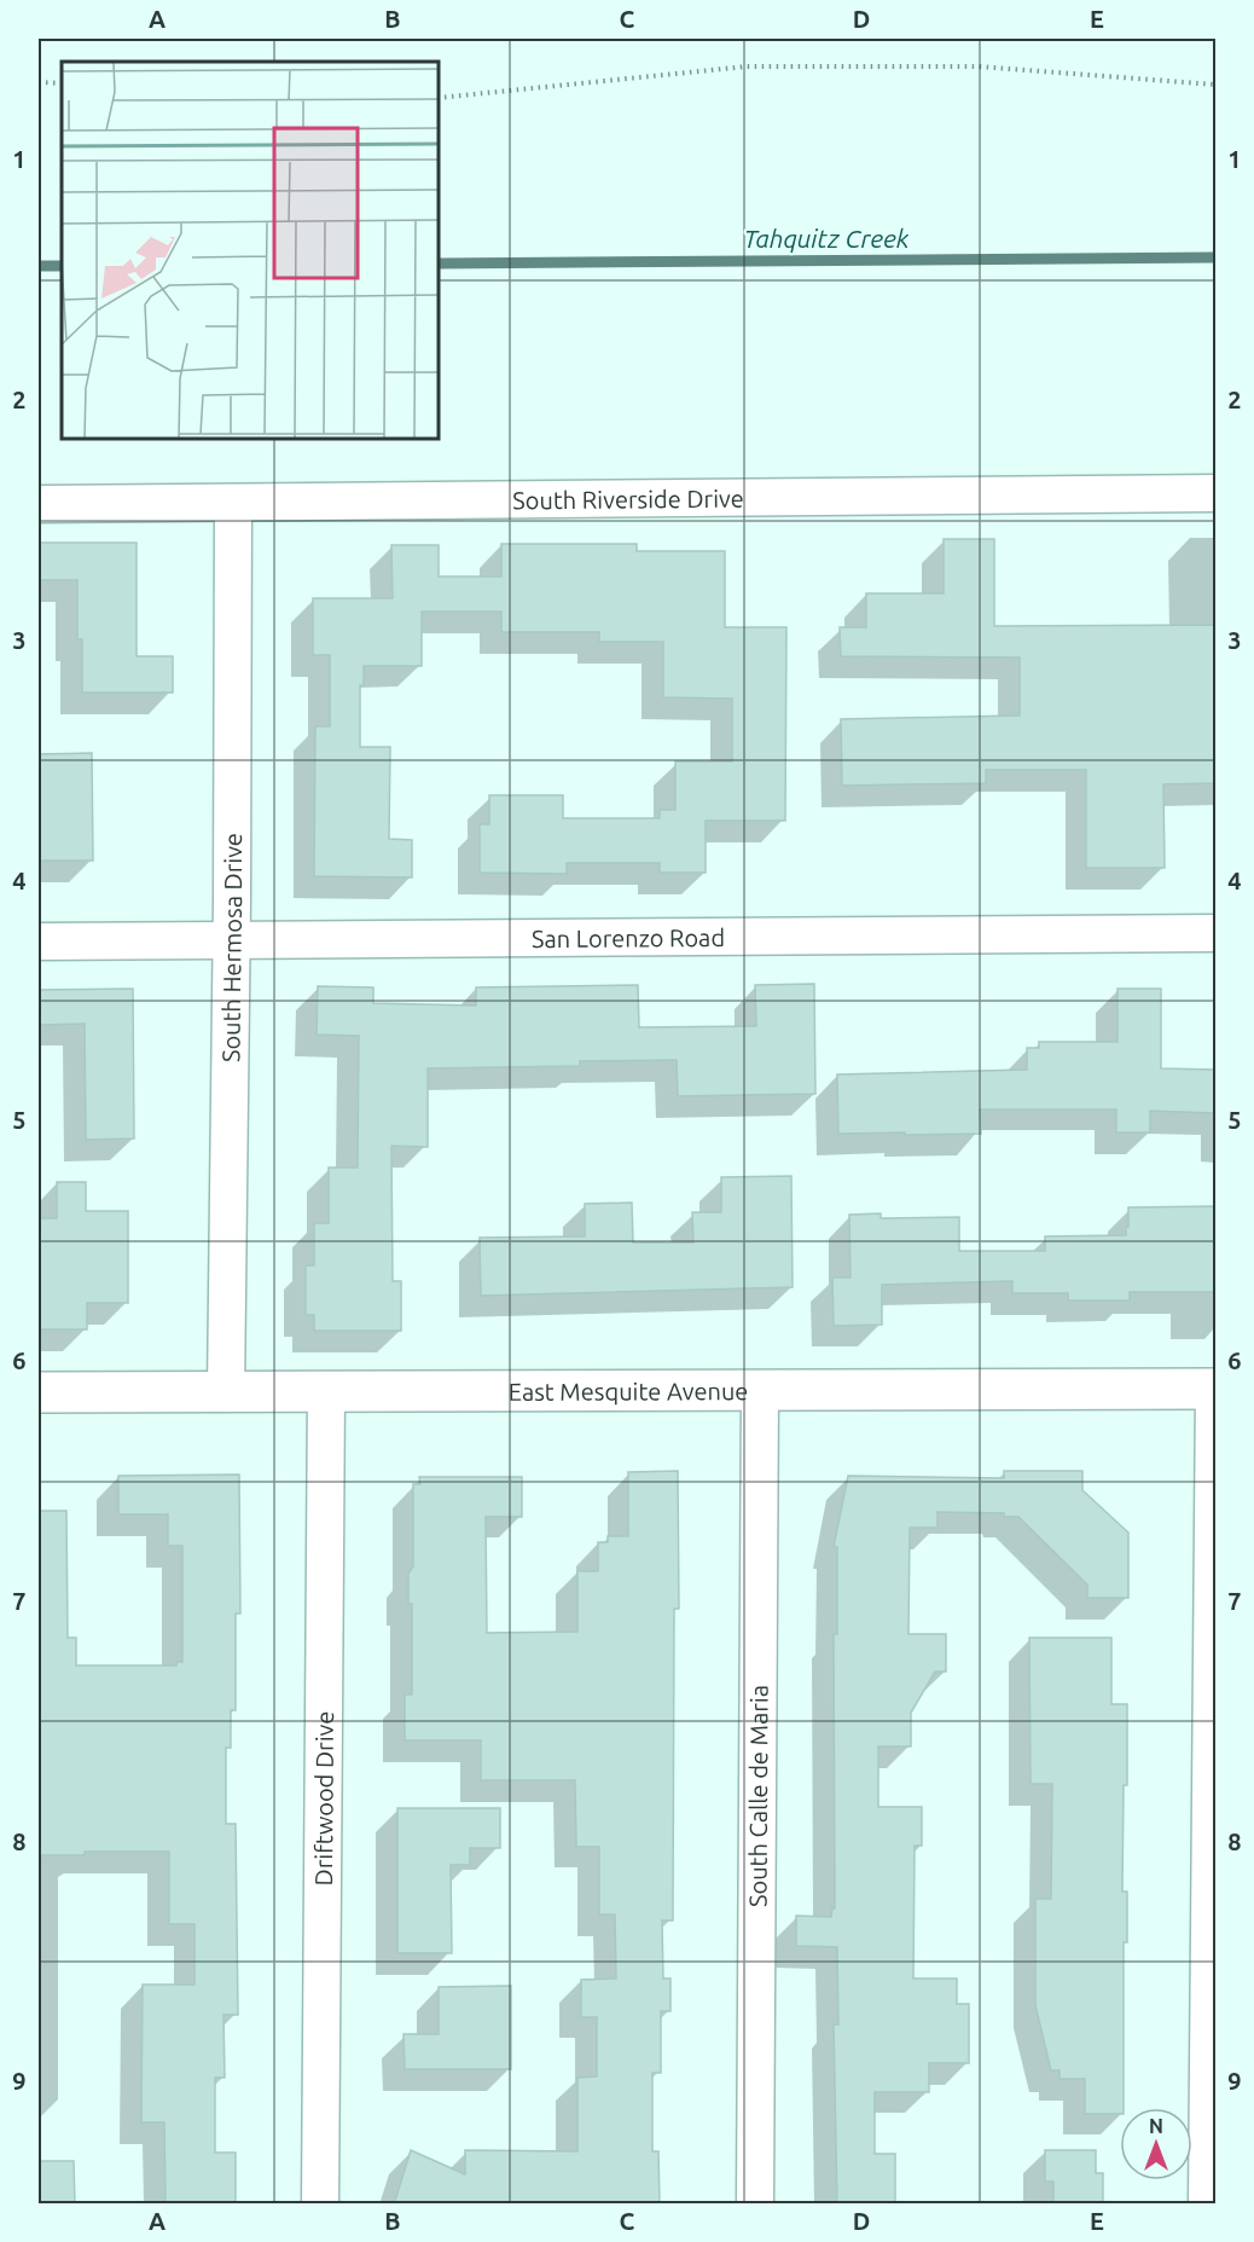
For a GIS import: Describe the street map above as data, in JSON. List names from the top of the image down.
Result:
{
  "streets": {
    "street": [
      "South Riverside Drive",
      "San Lorenzo Road",
      "South Hermosa Drive",
      "East Mesquite Avenue",
      "Driftwood Drive",
      "South Calle de Maria"
    ]
  },
  "crossings": [
    ["South Riverside Drive", "South Hermosa Drive"],
    ["San Lorenzo Road", "South Hermosa Drive"],
    ["South Hermosa Drive", "East Mesquite Avenue"],
    ["East Mesquite Avenue", "Driftwood Drive"],
    ["East Mesquite Avenue", "South Calle de Maria"]
  ],
  "water": ["Tahquitz Creek"],
  "north": "top",
  "grid": {
    "columns": [
      "A",
      "B",
      "C",
      "D",
      "E"
    ],
    "rows": [
      "1",
      "2",
      "3",
      "4",
      "5",
      "6",
      "7",
      "8",
      "9"
    ]
  }
}
